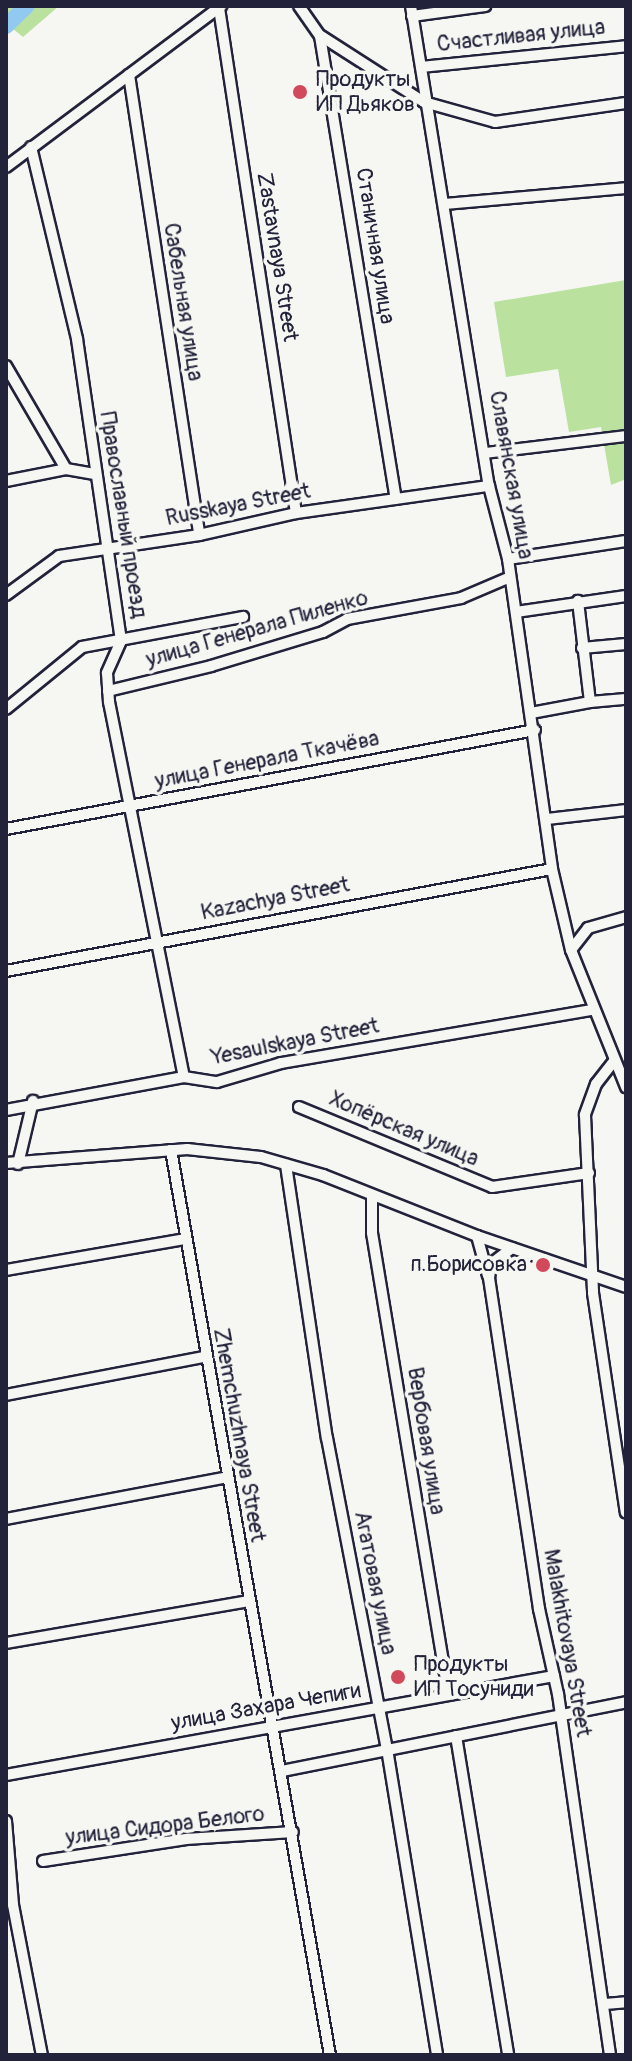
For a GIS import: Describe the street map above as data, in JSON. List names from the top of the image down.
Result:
{
  "streets": {
    "street": [
      "Счастливая улица",
      "Станичная улица",
      "Zastavnaya Street",
      "Сабельная улица",
      "Славянская улица",
      "Russkaya Street",
      "Православный проезд",
      "улица Генерала Пиленко",
      "улица Генерала Ткачёва",
      "Kazachya Street",
      "Yesaulskaya Street",
      "Хопёрская улица",
      "Zhemchuzhnaya Street",
      "Вербовая улица",
      "Агатовая улица",
      "Malakhitovaya Street",
      "улица Захара Чепиги",
      "улица Сидора Белого"
    ]
  },
  "crossings": [
    ["Счастливая улица", "Славянская улица"],
    ["Станичная улица", "Russkaya Street"],
    ["Zastavnaya Street", "Russkaya Street"],
    ["Сабельная улица", "Russkaya Street"],
    ["Славянская улица", "Russkaya Street"],
    ["Славянская улица", "улица Генерала Пиленко"],
    ["Славянская улица", "улица Генерала Ткачёва"],
    ["Славянская улица", "Kazachya Street"],
    ["Славянская улица", "Yesaulskaya Street"],
    ["Russkaya Street", "Православный проезд"],
    ["Православный проезд", "улица Генерала Пиленко"],
    ["Православный проезд", "улица Генерала Ткачёва"],
    ["Православный проезд", "Kazachya Street"],
    ["Православный проезд", "Yesaulskaya Street"],
    ["Zhemchuzhnaya Street", "улица Захара Чепиги"],
    ["Zhemchuzhnaya Street", "улица Сидора Белого"],
    ["Вербовая улица", "улица Захара Чепиги"],
    ["Агатовая улица", "улица Захара Чепиги"],
    ["Malakhitovaya Street", "улица Захара Чепиги"]
  ],
  "places": ["Продукты ИП Дьяков", "п.Борисовка", "Продукты ИП Тосуниди"]
}
